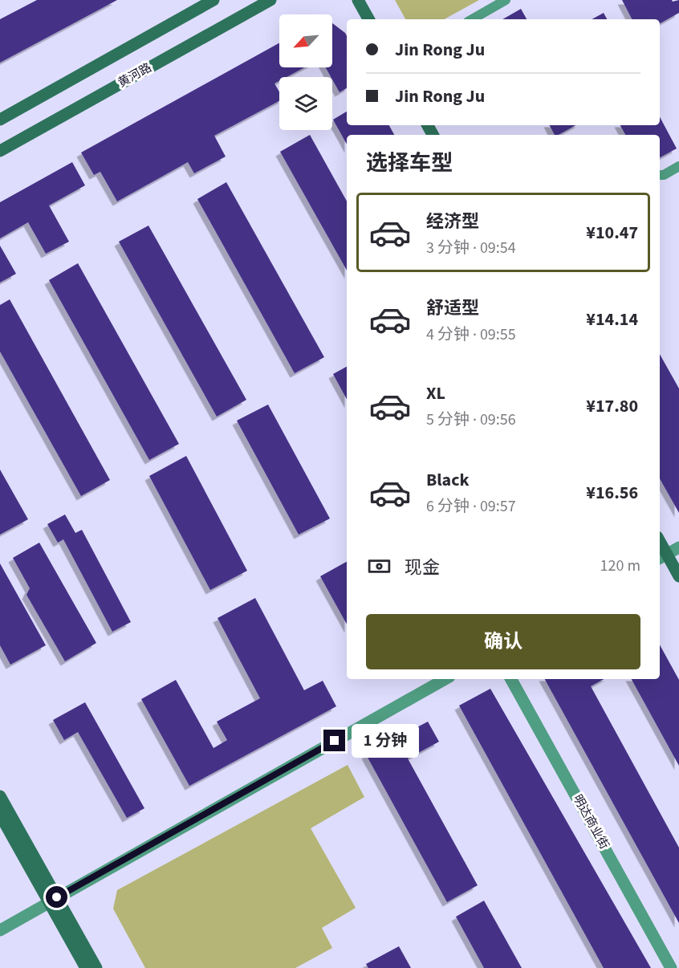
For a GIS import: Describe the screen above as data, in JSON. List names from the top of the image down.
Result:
{
  "streets": {
    "main road": ["黄河路"],
    "street": ["明达商业街"]
  },
  "north": "bottom left",
  "page": {
    "banner": ["Jin Rong Ju", "Jin Rong Ju"],
    "heading": "选择车型",
    "list": [
      {
        "name": "经济型",
        "note": "3 分钟 · 09:54",
        "value": "¥10.47"
      },
      {
        "name": "舒适型",
        "note": "4 分钟 · 09:55",
        "value": "¥14.14"
      },
      {
        "name": "XL",
        "note": "5 分钟 · 09:56",
        "value": "¥17.80"
      },
      {
        "name": "Black",
        "note": "6 分钟 · 09:57",
        "value": "¥16.56"
      }
    ],
    "pay": ["现金", "120 m"],
    "buttons": "确认",
    "bubble": "1 分钟"
  }
}
